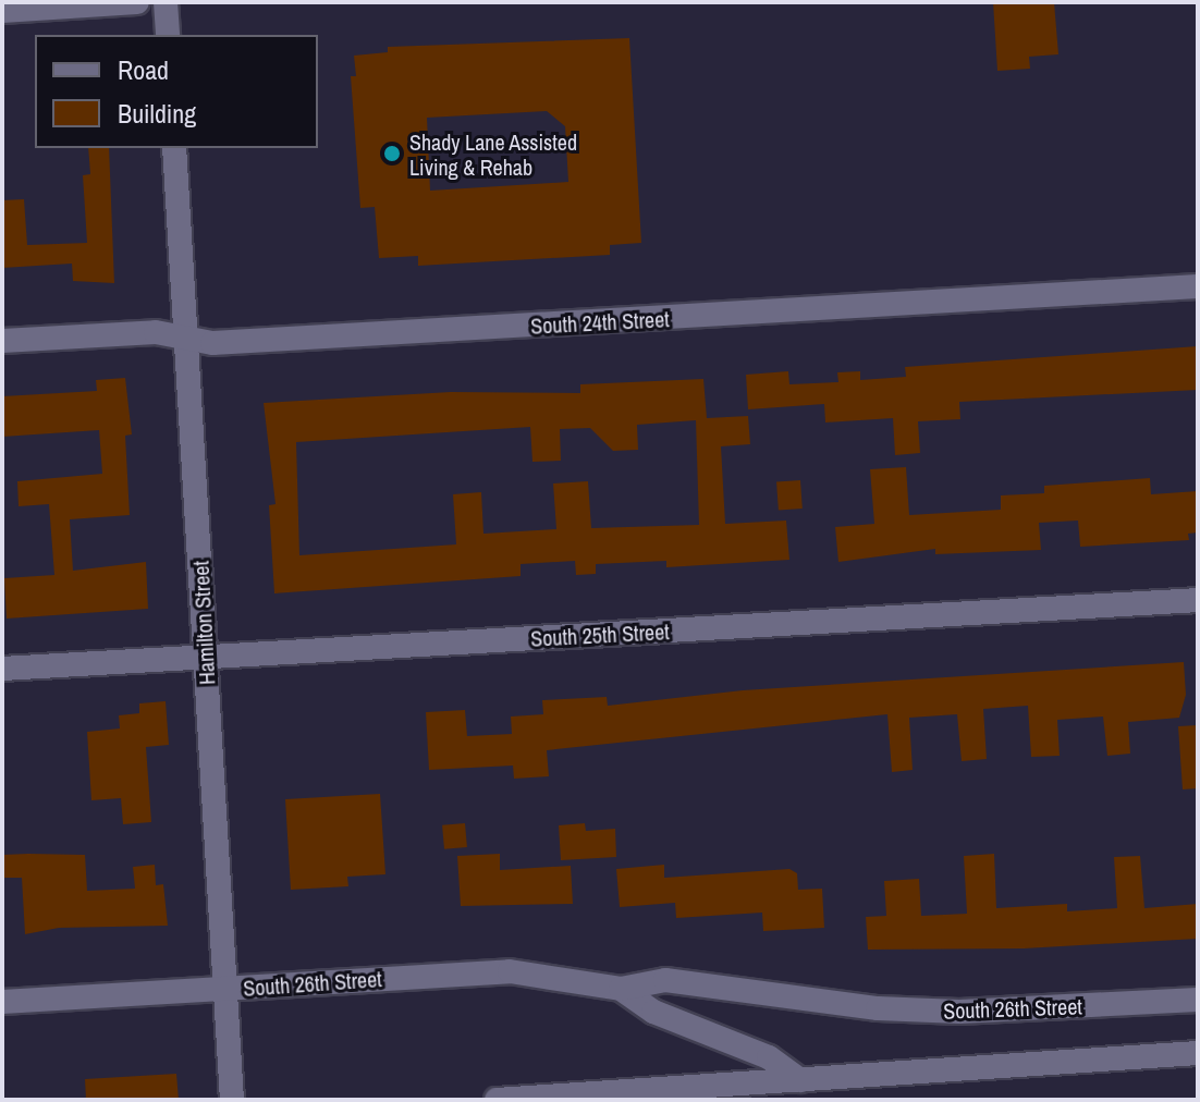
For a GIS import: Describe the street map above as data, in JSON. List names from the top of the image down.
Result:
{
  "streets": {
    "street": [
      "South 24th Street",
      "Hamilton Street",
      "South 25th Street",
      "South 26th Street"
    ]
  },
  "crossings": [
    ["South 24th Street", "Hamilton Street"],
    ["Hamilton Street", "South 25th Street"],
    ["Hamilton Street", "South 26th Street"]
  ],
  "places": ["Shady Lane Assisted Living & Rehab"],
  "legend": ["Road", "Building"]
}
